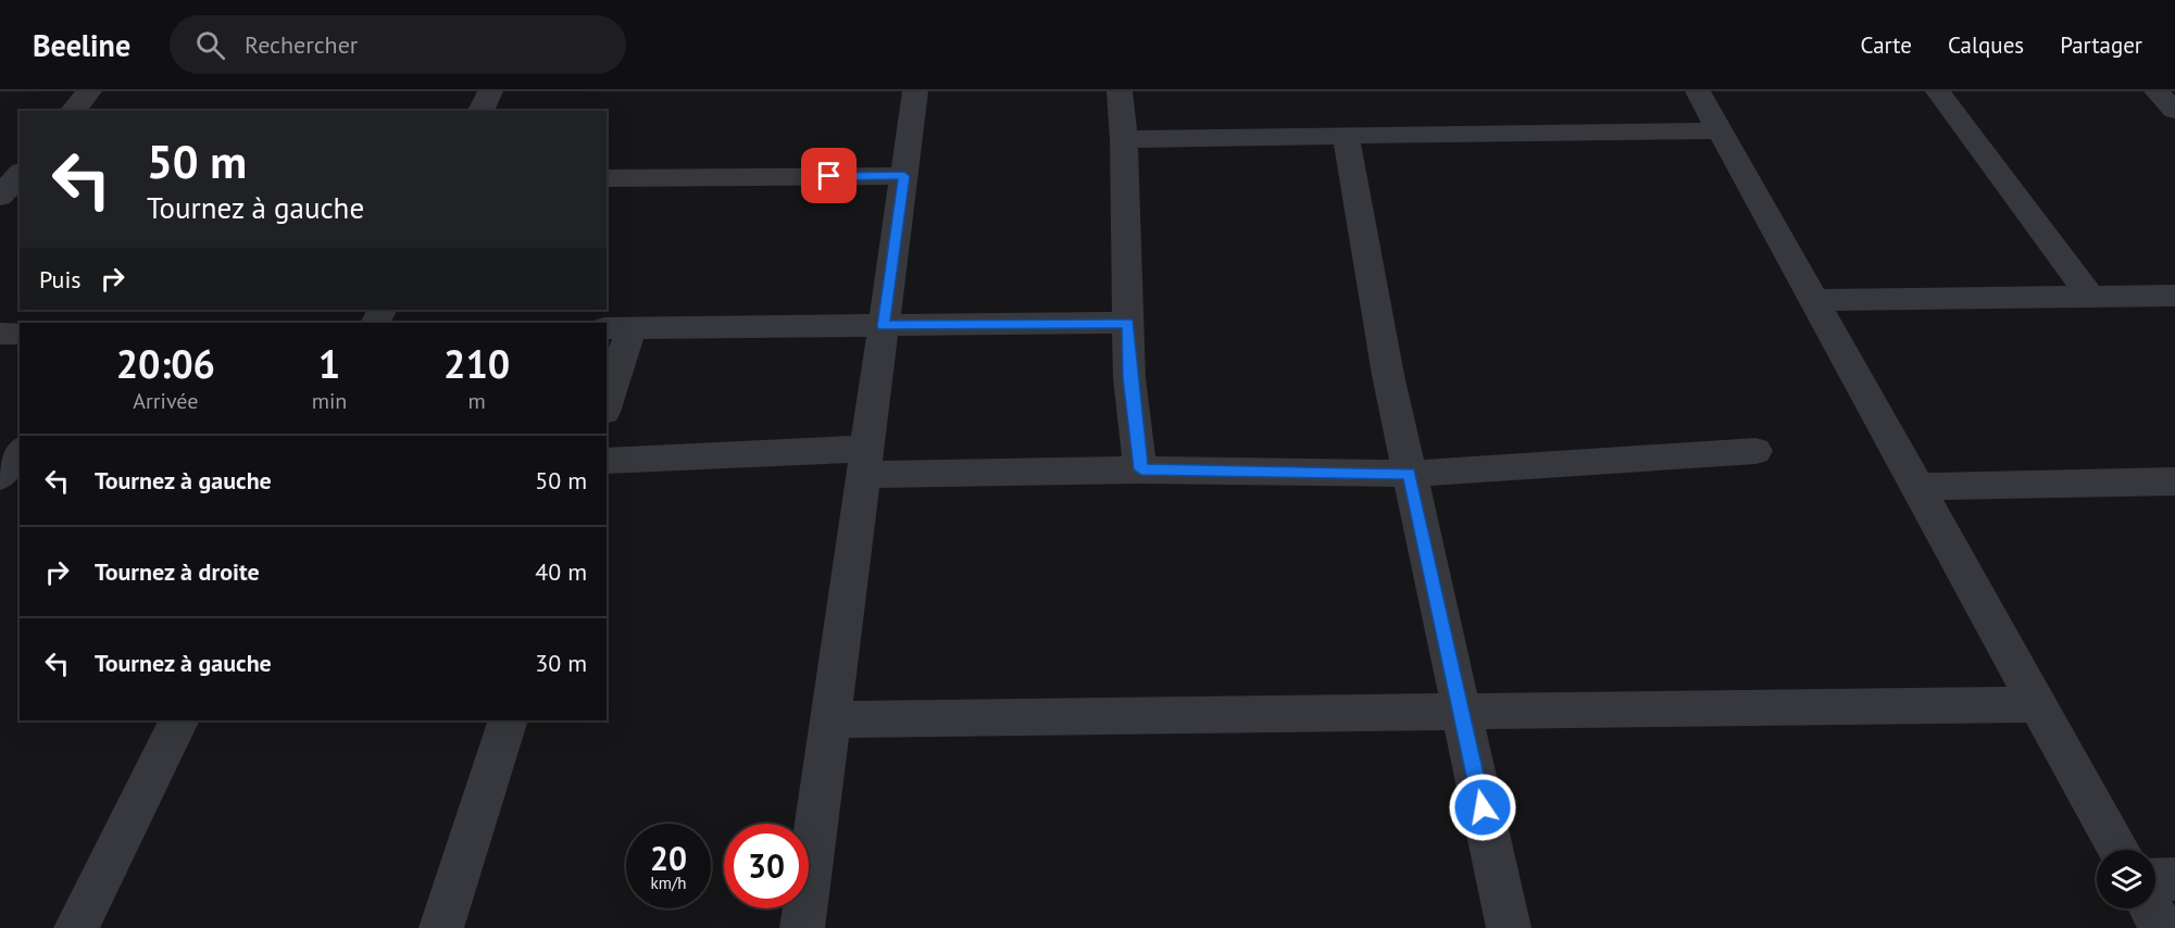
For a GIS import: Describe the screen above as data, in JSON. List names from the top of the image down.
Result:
{
  "page": {
    "header": "Beeline",
    "search": "Rechercher",
    "nav": ["Carte", "Calques", "Partager"],
    "turn": ["50 m", "Tournez à gauche"],
    "then": "Puis",
    "eta": [
      "20:06",
      "Arrivée",
      "1",
      "min",
      "210",
      "m"
    ],
    "list": [
      {
        "name": "Tournez à gauche",
        "value": "50 m"
      },
      {
        "name": "Tournez à droite",
        "value": "40 m"
      },
      {
        "name": "Tournez à gauche",
        "value": "30 m"
      }
    ],
    "speed": "20 km/h",
    "limit": "30"
  }
}
